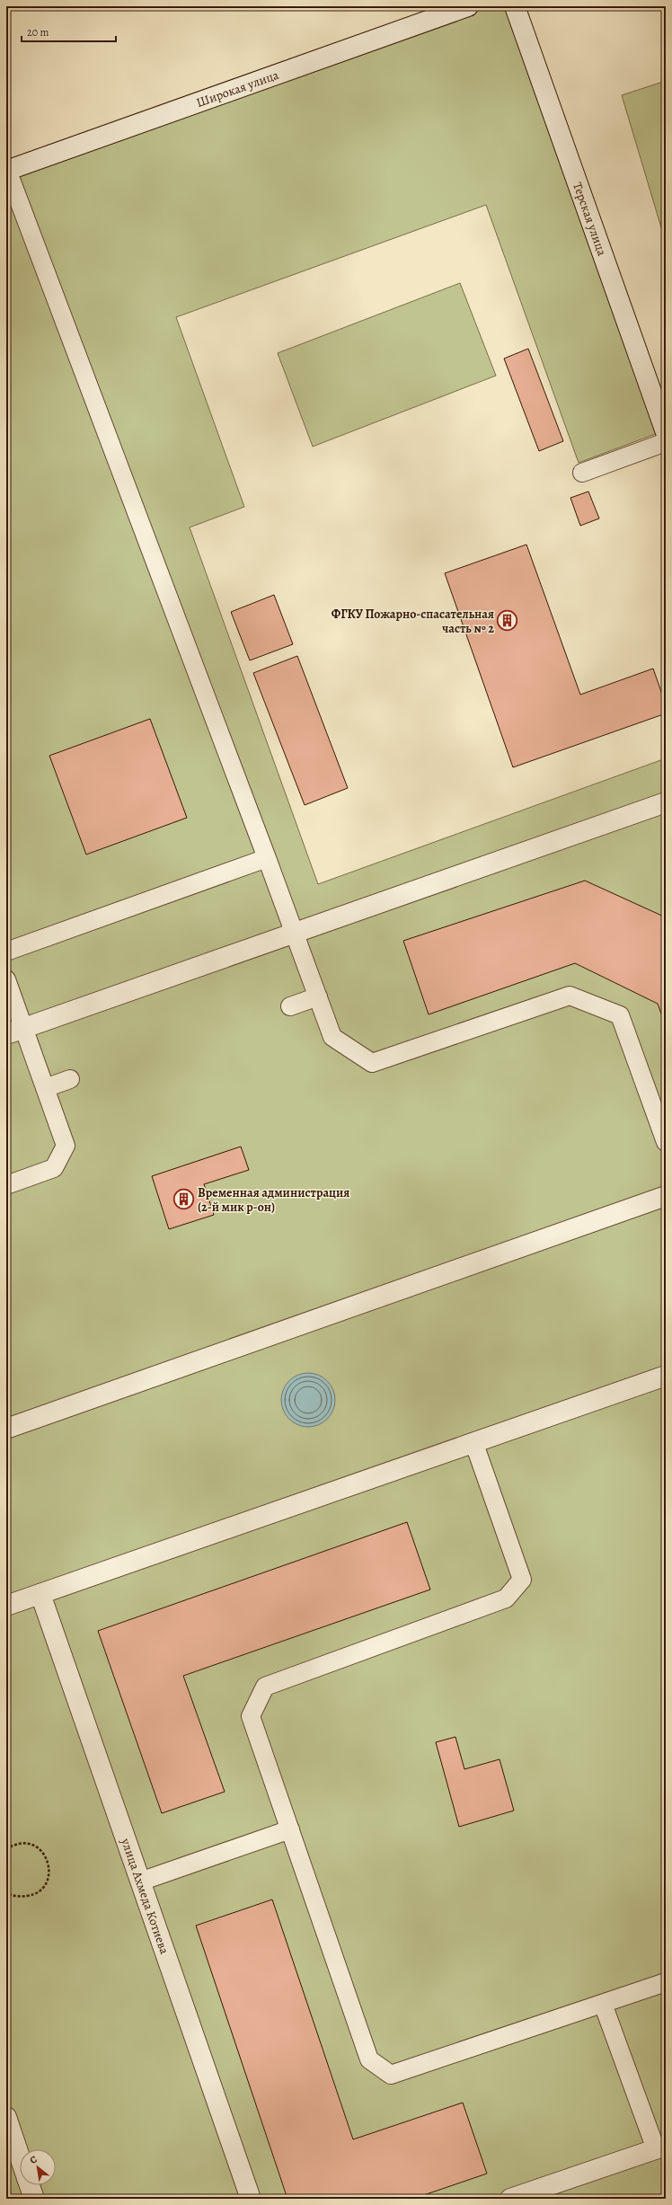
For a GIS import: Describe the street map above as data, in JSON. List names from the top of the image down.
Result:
{
  "streets": {
    "street": ["Широкая улица", "Терская улица", "улица Ахмеда Котиева"]
  },
  "places": {
    "building": ["ФГКУ Пожарно-спасательная часть № 2", "Временная администрация (2-й мик р-он)"]
  },
  "scale_bar": "20 m",
  "north": "top left"
}
